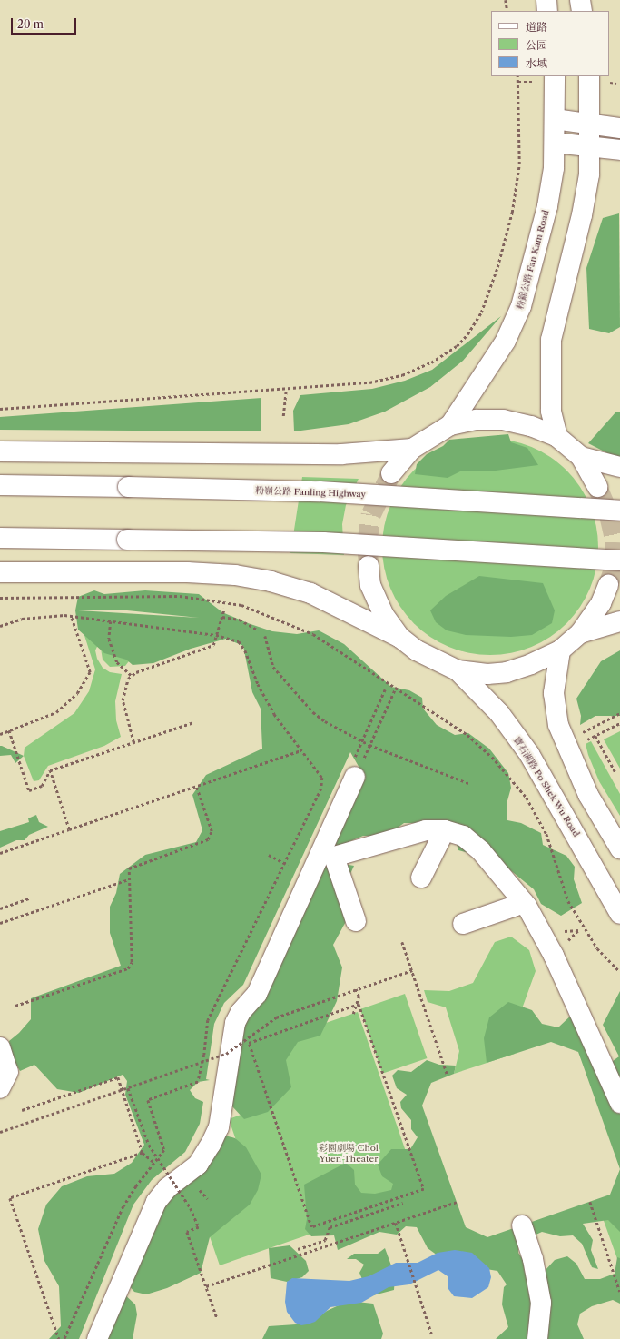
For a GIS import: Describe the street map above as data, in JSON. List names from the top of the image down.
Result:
{
  "streets": {
    "main road": ["粉錦公路 Fan Kam Road", "粉嶺公路 Fanling Highway", "寶石湖路 Po Shek Wu Road"]
  },
  "parks": ["彩園劇場 Choi Yuen Theater"],
  "legend": ["道路", "公园", "水域"],
  "scale_bar": "20 m"
}
